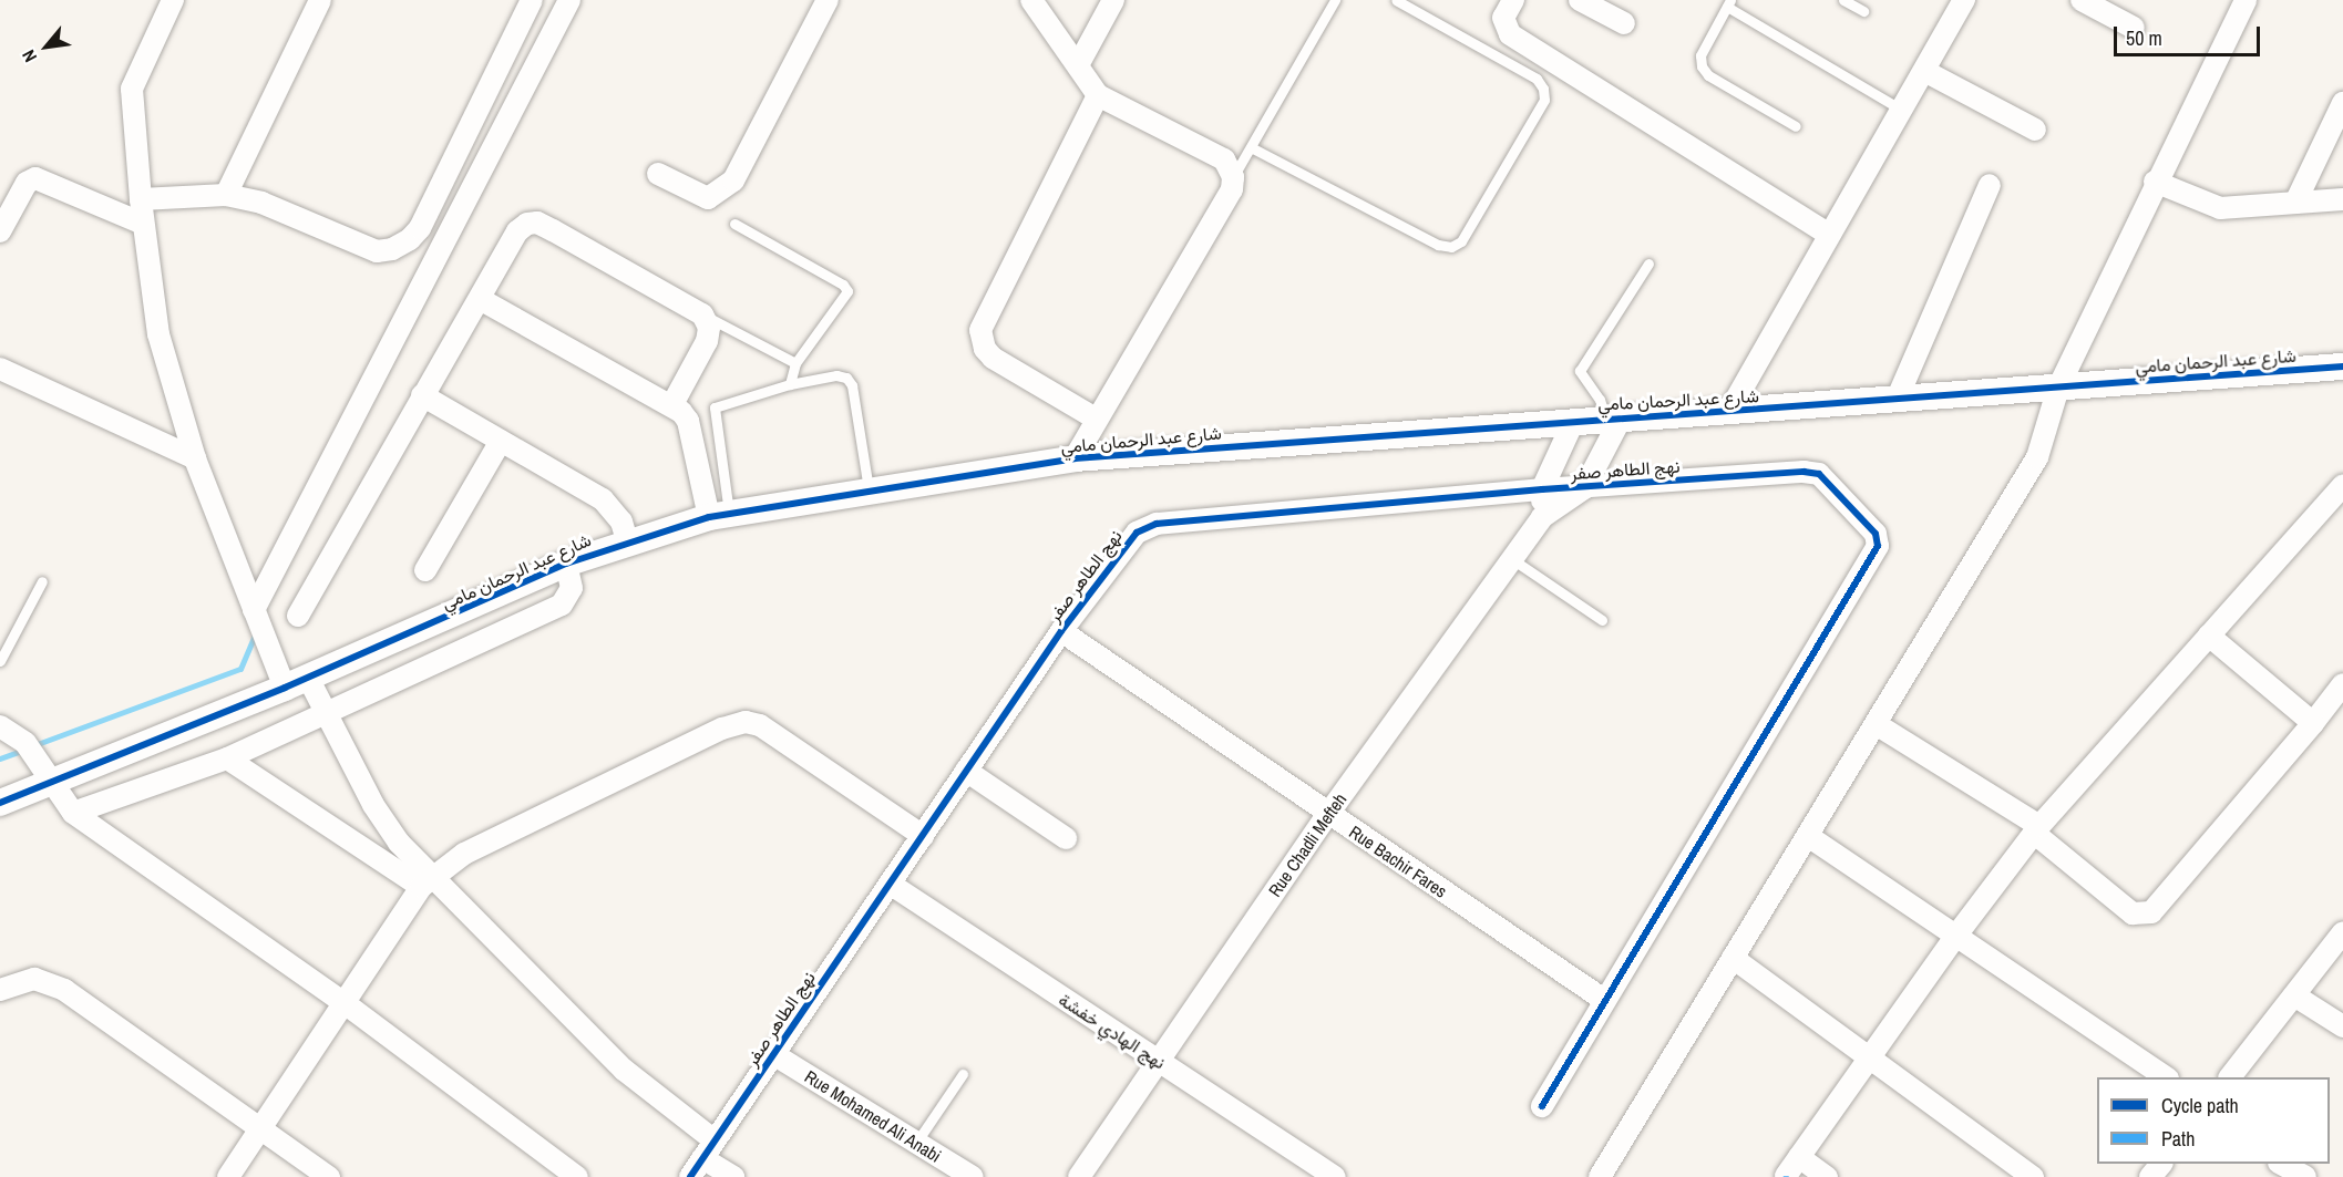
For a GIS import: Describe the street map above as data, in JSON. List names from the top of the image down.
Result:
{
  "streets": {
    "street": [
      "شارع عبد الرحمان مامي",
      "نهج الطاهر صفر",
      "Rue Chadli Mefteh",
      "Rue Bachir Fares",
      "نهج الهادي خفشة",
      "Rue Mohamed Ali Anabi"
    ]
  },
  "crossings": [
    ["نهج الطاهر صفر", "Rue Bachir Fares"],
    ["نهج الطاهر صفر", "نهج الهادي خفشة"],
    ["نهج الطاهر صفر", "Rue Mohamed Ali Anabi"],
    ["Rue Chadli Mefteh", "Rue Bachir Fares"],
    ["Rue Chadli Mefteh", "نهج الهادي خفشة"]
  ],
  "legend": ["Cycle path", "Path"],
  "scale_bar": "50 m",
  "north": "bottom left"
}
